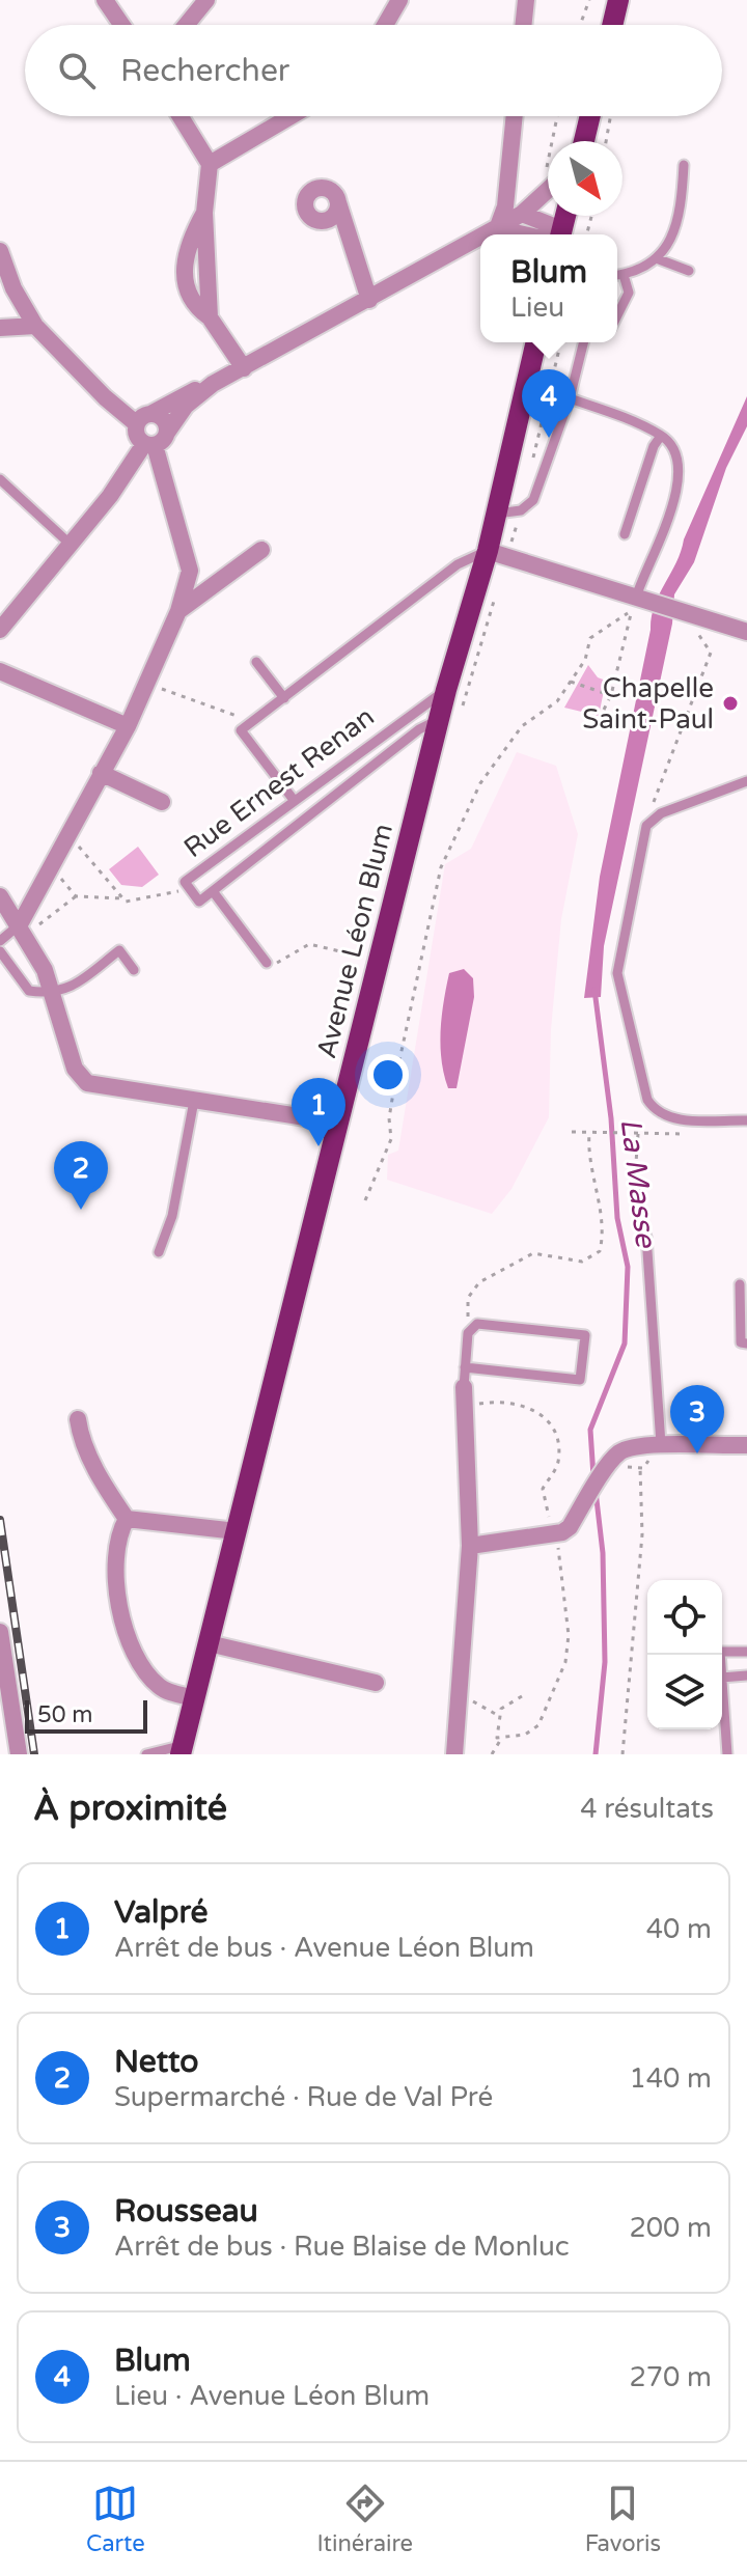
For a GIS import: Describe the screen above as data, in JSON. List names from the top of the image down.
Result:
{
  "streets": {
    "main road": ["Avenue Léon Blum"],
    "lane": ["Rue Ernest Renan"]
  },
  "crossings": [
    ["Rue Ernest Renan", "Avenue Léon Blum"]
  ],
  "water": ["La Masse"],
  "places": ["Chapelle Saint-Paul"],
  "scale_bar": "50 m",
  "north": "bottom right",
  "page": {
    "search": "Rechercher",
    "popup": ["Blum", "Lieu"],
    "pins": [
      "4",
      "1",
      "2",
      "3"
    ],
    "scale": "50 m",
    "heading": ["À proximité", "4 résultats"],
    "list": [
      {
        "mark": "1",
        "name": "Valpré",
        "note": "Arrêt de bus · Avenue Léon Blum",
        "value": "40 m"
      },
      {
        "mark": "2",
        "name": "Netto",
        "note": "Supermarché · Rue de Val Pré",
        "value": "140 m"
      },
      {
        "mark": "3",
        "name": "Rousseau",
        "note": "Arrêt de bus · Rue Blaise de Monluc",
        "value": "200 m"
      },
      {
        "mark": "4",
        "name": "Blum",
        "note": "Lieu · Avenue Léon Blum",
        "value": "270 m"
      }
    ],
    "nav": ["Carte", "Itinéraire", "Favoris"]
  }
}
